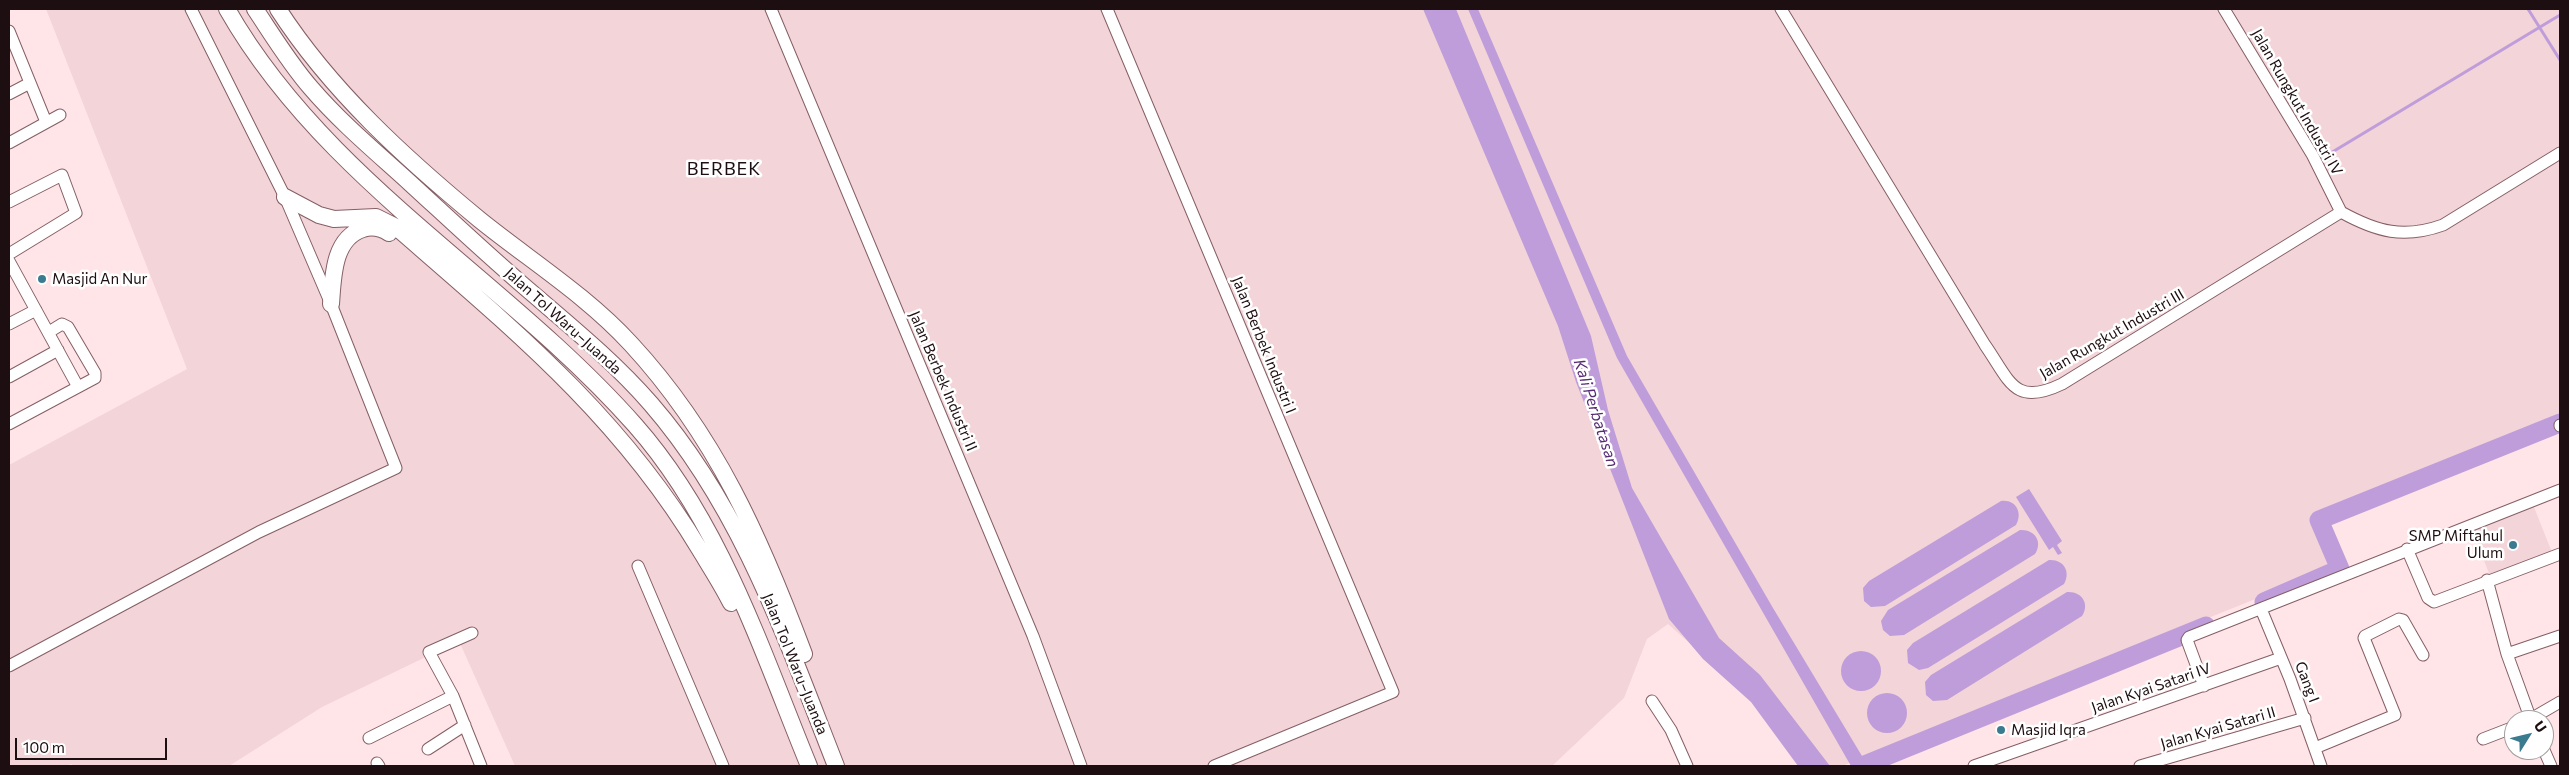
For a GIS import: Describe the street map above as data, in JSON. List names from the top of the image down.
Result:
{
  "streets": {
    "highway": ["Jalan Tol Waru–Juanda"],
    "street": [
      "Jalan Rungkut Industri IV",
      "Jalan Rungkut Industri III",
      "Jalan Berbek Industri I",
      "Jalan Berbek Industri II",
      "Gang I",
      "Jalan Kyai Satari IV",
      "Jalan Kyai Satari II"
    ]
  },
  "crossings": [
    ["Jalan Rungkut Industri IV", "Jalan Rungkut Industri III"],
    ["Gang I", "Jalan Kyai Satari IV"],
    ["Gang I", "Jalan Kyai Satari II"]
  ],
  "districts": ["BERBEK"],
  "water": ["Kali Perbatasan"],
  "places": ["Masjid An Nur", "SMP Miftahul Ulum", "Masjid Iqra"],
  "scale_bar": "100 m",
  "north": "top right"
}
